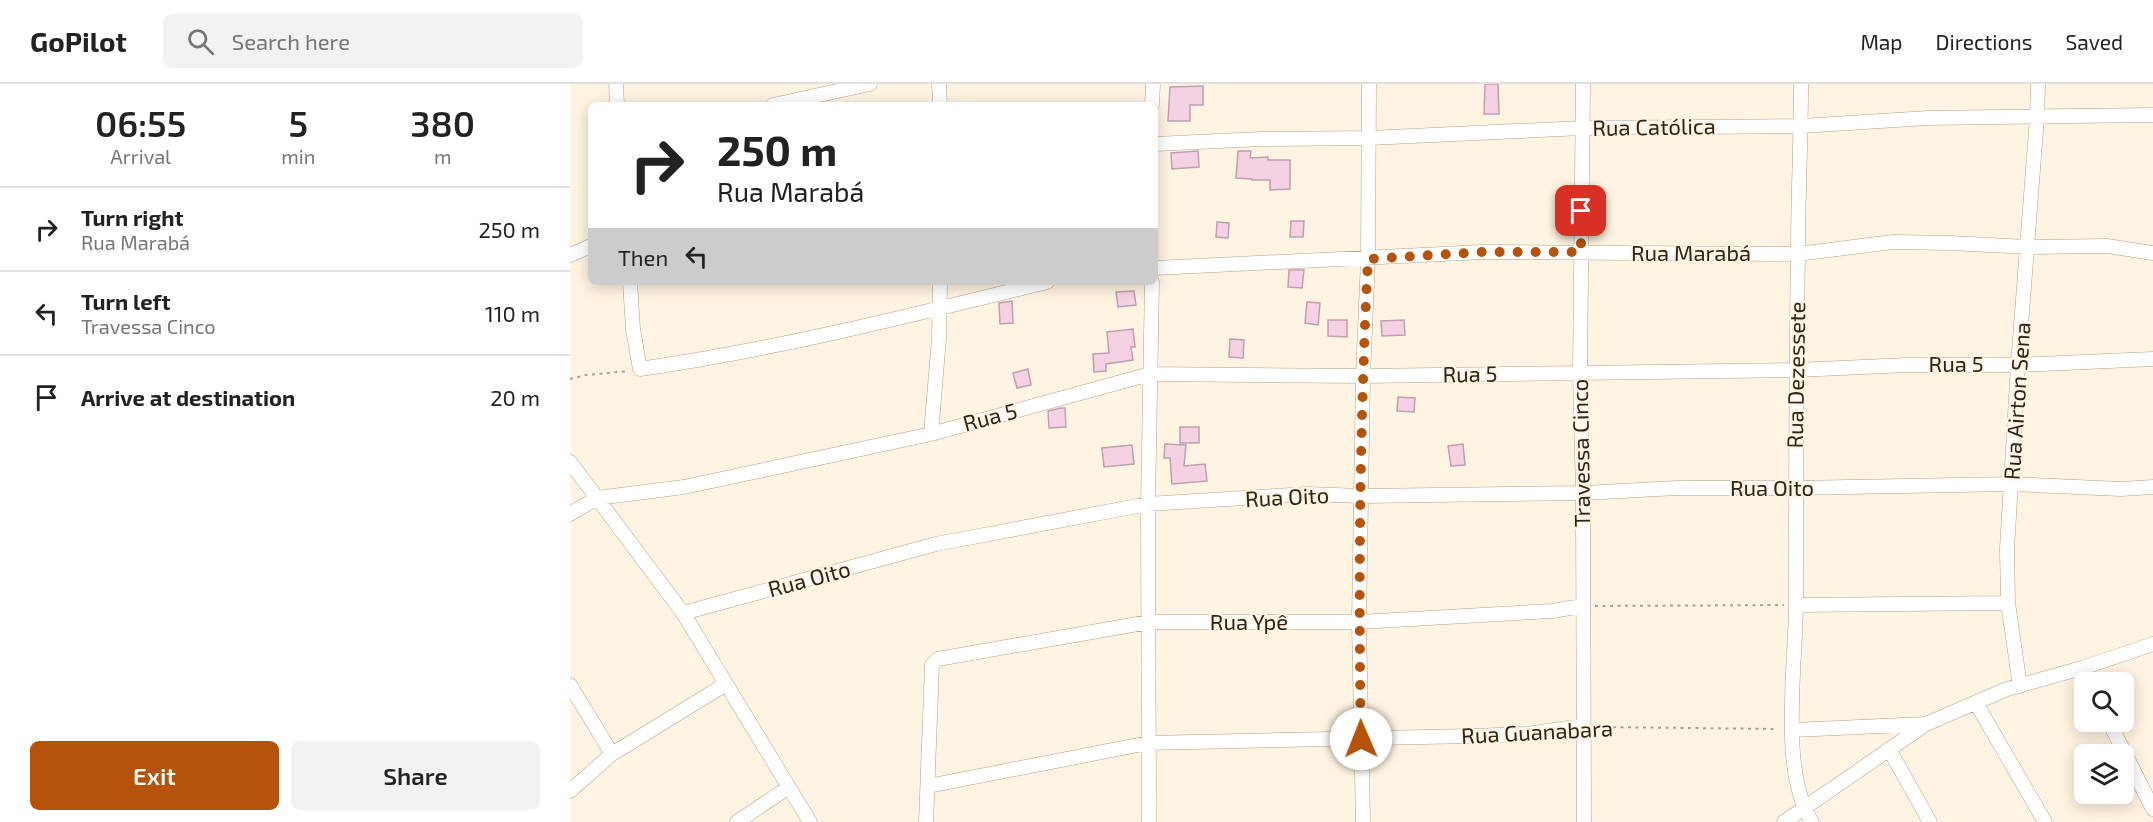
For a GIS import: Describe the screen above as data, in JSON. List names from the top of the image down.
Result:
{
  "streets": {
    "street": [
      "Rua Católica",
      "Rua Marabá",
      "Rua 5",
      "Rua Dezessete",
      "Rua Airton Sena",
      "Travessa Cinco",
      "Rua Oito",
      "Rua Ypê",
      "Rua Guanabara"
    ]
  },
  "crossings": [
    ["Rua Católica", "Rua Dezessete"],
    ["Rua Católica", "Rua Airton Sena"],
    ["Rua Católica", "Travessa Cinco"],
    ["Rua Marabá", "Rua Dezessete"],
    ["Rua Marabá", "Rua Airton Sena"],
    ["Rua Marabá", "Travessa Cinco"],
    ["Rua 5", "Rua Dezessete"],
    ["Rua 5", "Rua Airton Sena"],
    ["Rua 5", "Travessa Cinco"],
    ["Rua Dezessete", "Rua Oito"],
    ["Rua Dezessete", "Rua Guanabara"],
    ["Rua Airton Sena", "Rua Oito"],
    ["Travessa Cinco", "Rua Oito"],
    ["Travessa Cinco", "Rua Ypê"],
    ["Travessa Cinco", "Rua Guanabara"],
    ["Rua Ypê", "Rua Guanabara"]
  ],
  "page": {
    "header": "GoPilot",
    "search": "Search here",
    "nav": ["Map", "Directions", "Saved"],
    "eta": [
      "06:55",
      "Arrival",
      "5",
      "min",
      "380",
      "m"
    ],
    "turn": ["250 m", "Rua Marabá"],
    "list": [
      {
        "name": "Turn right",
        "note": "Rua Marabá",
        "value": "250 m"
      },
      {
        "name": "Turn left",
        "note": "Travessa Cinco",
        "value": "110 m"
      },
      {
        "name": "Arrive at destination",
        "value": "20 m"
      }
    ],
    "then": "Then",
    "buttons": ["Exit", "Share"]
  }
}
